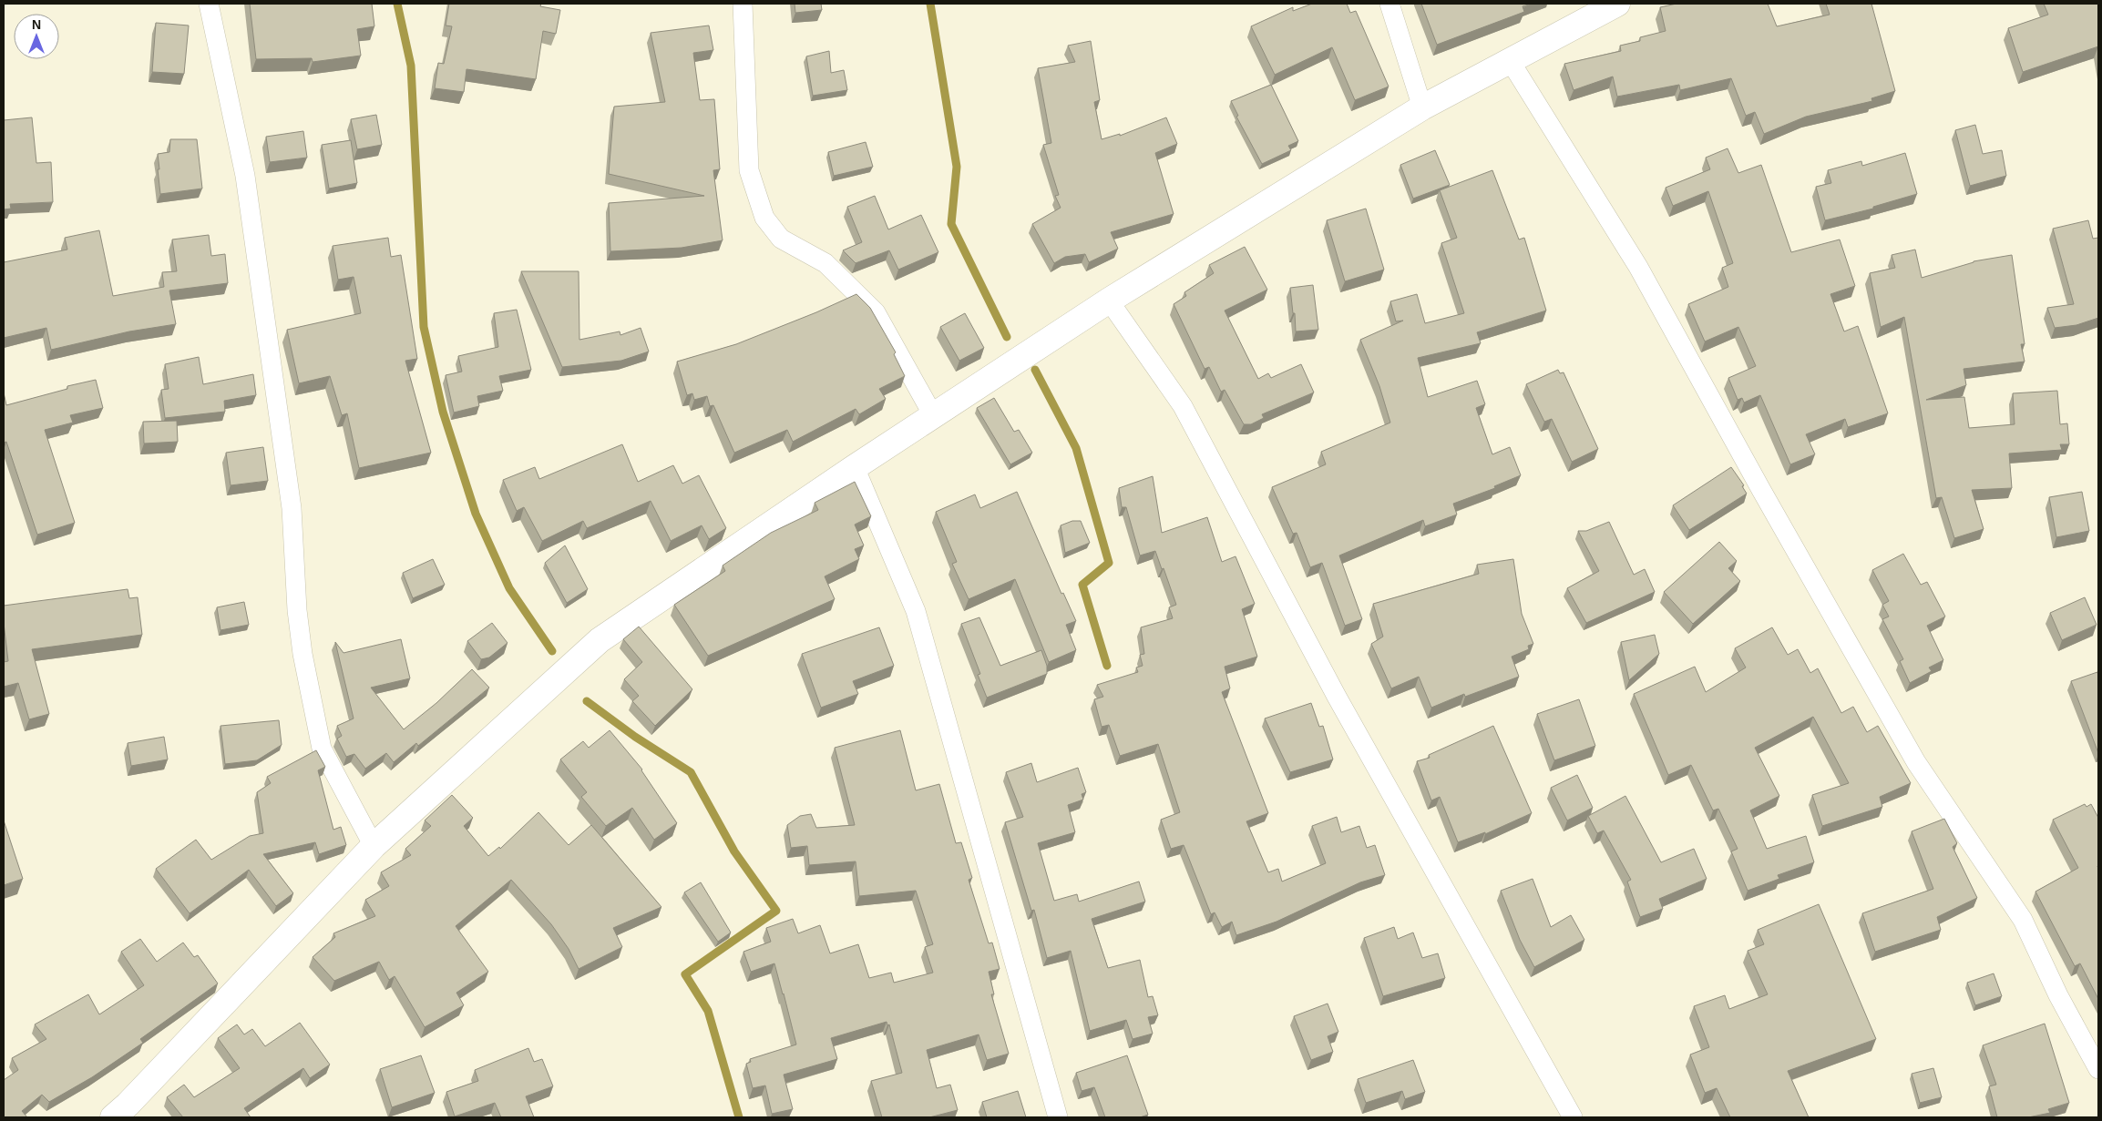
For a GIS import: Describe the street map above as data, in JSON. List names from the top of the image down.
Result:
{
  "north": "top"
}
